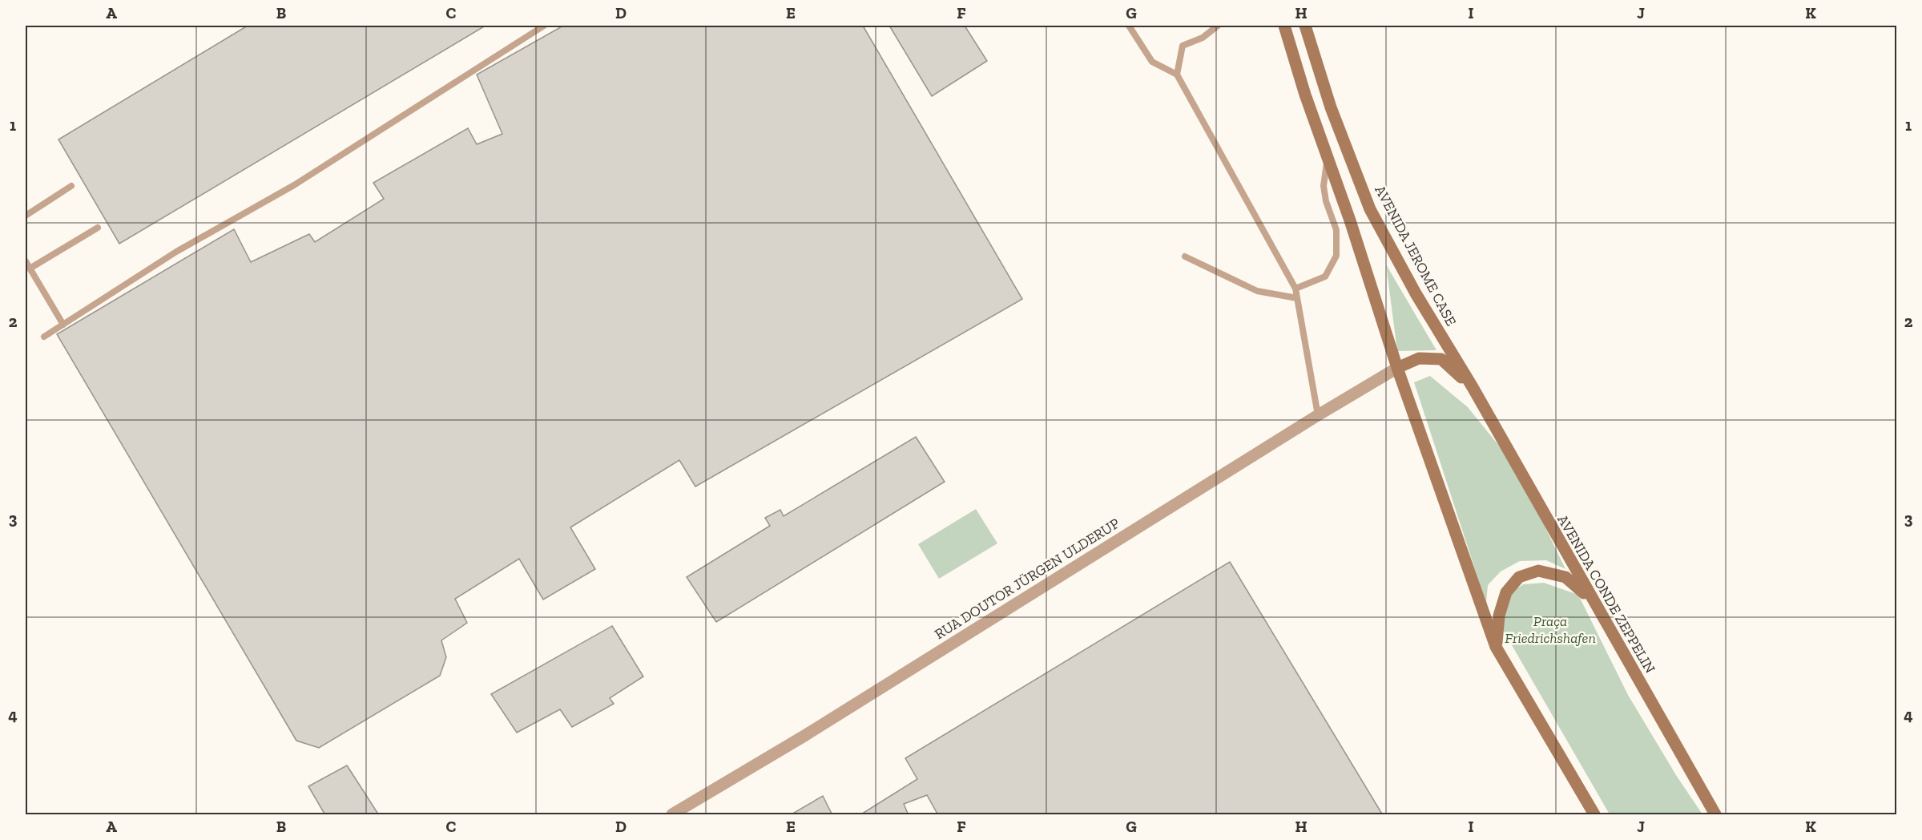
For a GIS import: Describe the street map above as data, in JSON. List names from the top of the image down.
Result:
{
  "streets": {
    "main road": ["AVENIDA JEROME CASE", "AVENIDA CONDE ZEPPELIN"],
    "street": ["RUA DOUTOR JÜRGEN ULDERUP"]
  },
  "crossings": [
    ["AVENIDA JEROME CASE", "AVENIDA CONDE ZEPPELIN"]
  ],
  "parks": ["Praça Friedrichshafen"],
  "grid": {
    "columns": [
      "A",
      "B",
      "C",
      "D",
      "E",
      "F",
      "G",
      "H",
      "I",
      "J",
      "K"
    ],
    "rows": [
      "1",
      "2",
      "3",
      "4"
    ]
  }
}
